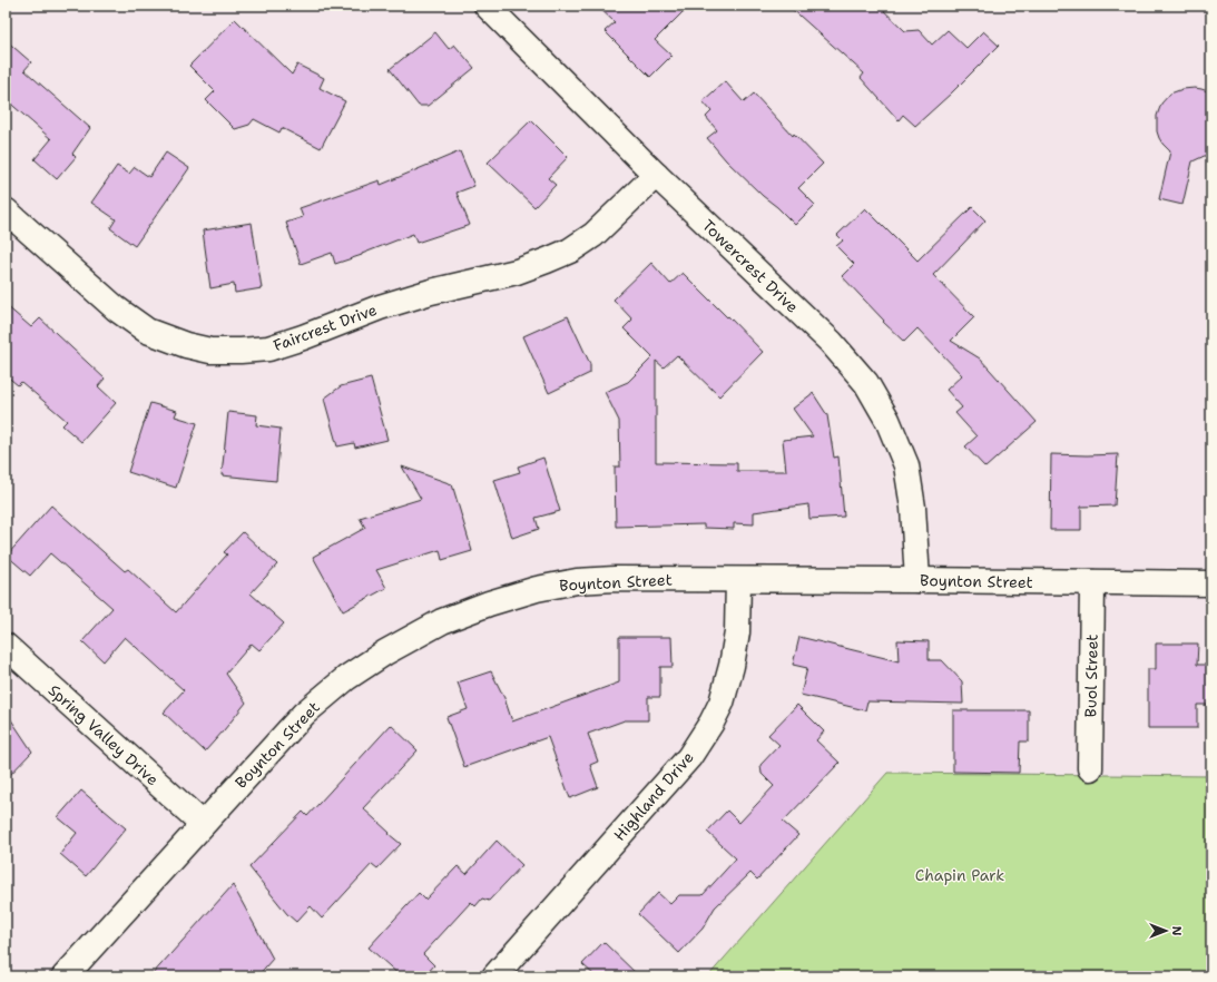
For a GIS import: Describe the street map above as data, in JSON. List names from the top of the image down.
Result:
{
  "streets": {
    "street": [
      "Towercrest Drive",
      "Faircrest Drive",
      "Boynton Street",
      "Buol Street",
      "Spring Valley Drive",
      "Highland Drive"
    ]
  },
  "crossings": [
    ["Towercrest Drive", "Faircrest Drive"],
    ["Towercrest Drive", "Boynton Street"],
    ["Boynton Street", "Buol Street"],
    ["Boynton Street", "Spring Valley Drive"],
    ["Boynton Street", "Highland Drive"]
  ],
  "parks": ["Chapin Park"],
  "north": "right"
}
